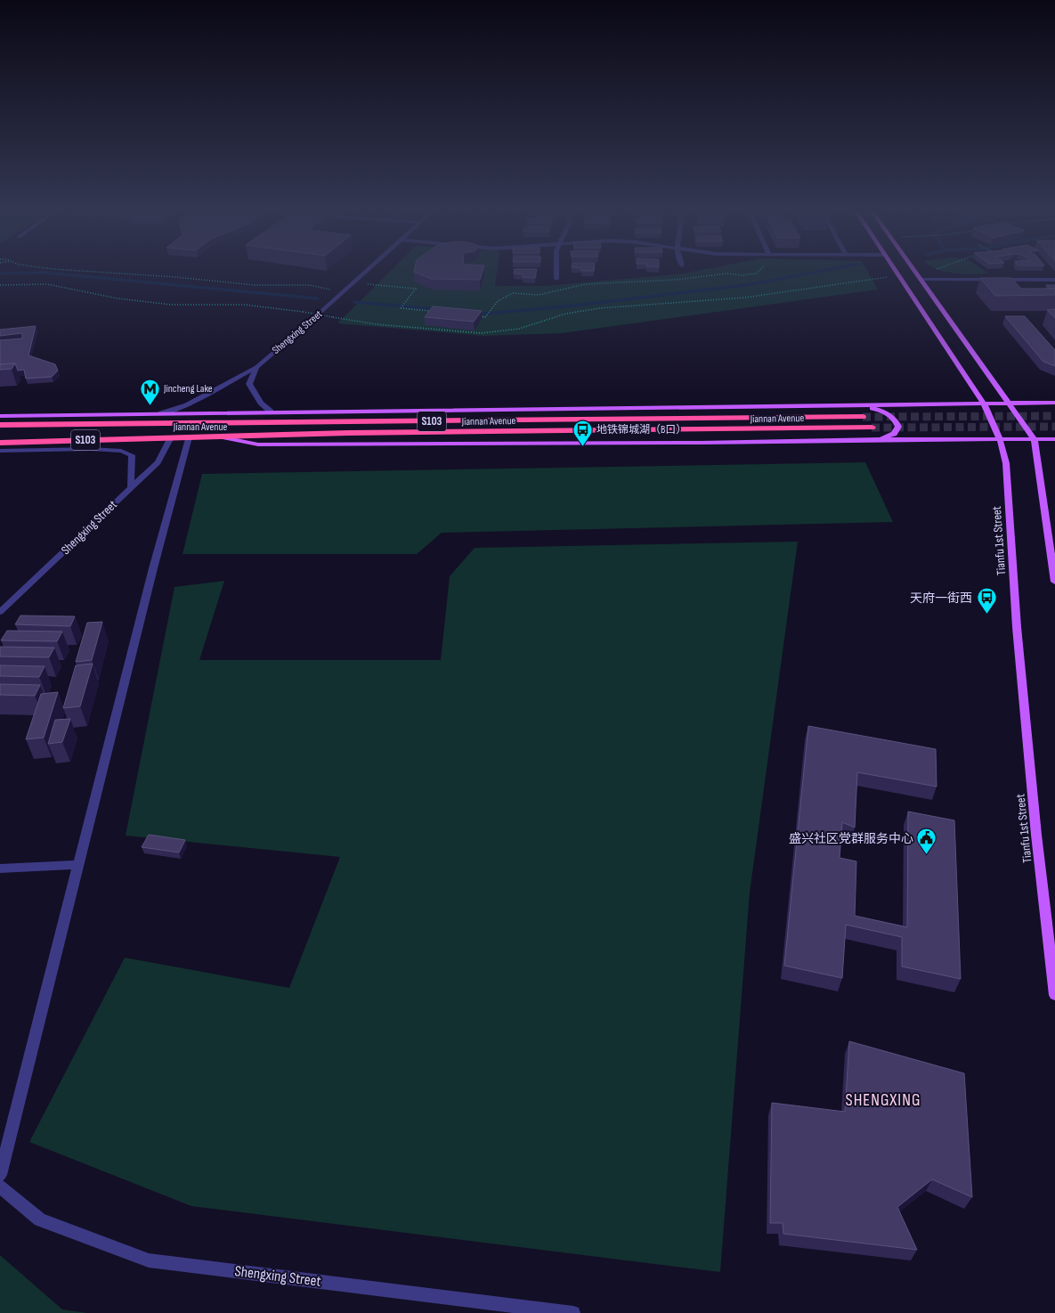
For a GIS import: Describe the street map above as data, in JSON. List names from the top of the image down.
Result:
{
  "streets": {
    "highway": ["Jiannan Avenue", "S103"],
    "main road": ["Tianfu 1st Street"],
    "street": ["Shengxing Street"]
  },
  "crossings": [
    ["Shengxing Street", "Jiannan Avenue"]
  ],
  "districts": ["SHENGXING"],
  "places": {
    "metro station": ["Jincheng Lake"],
    "bus stop": ["地铁锦城湖（B口）", "天府一街西"],
    "public building": ["盛兴社区党群服务中心"]
  }
}
